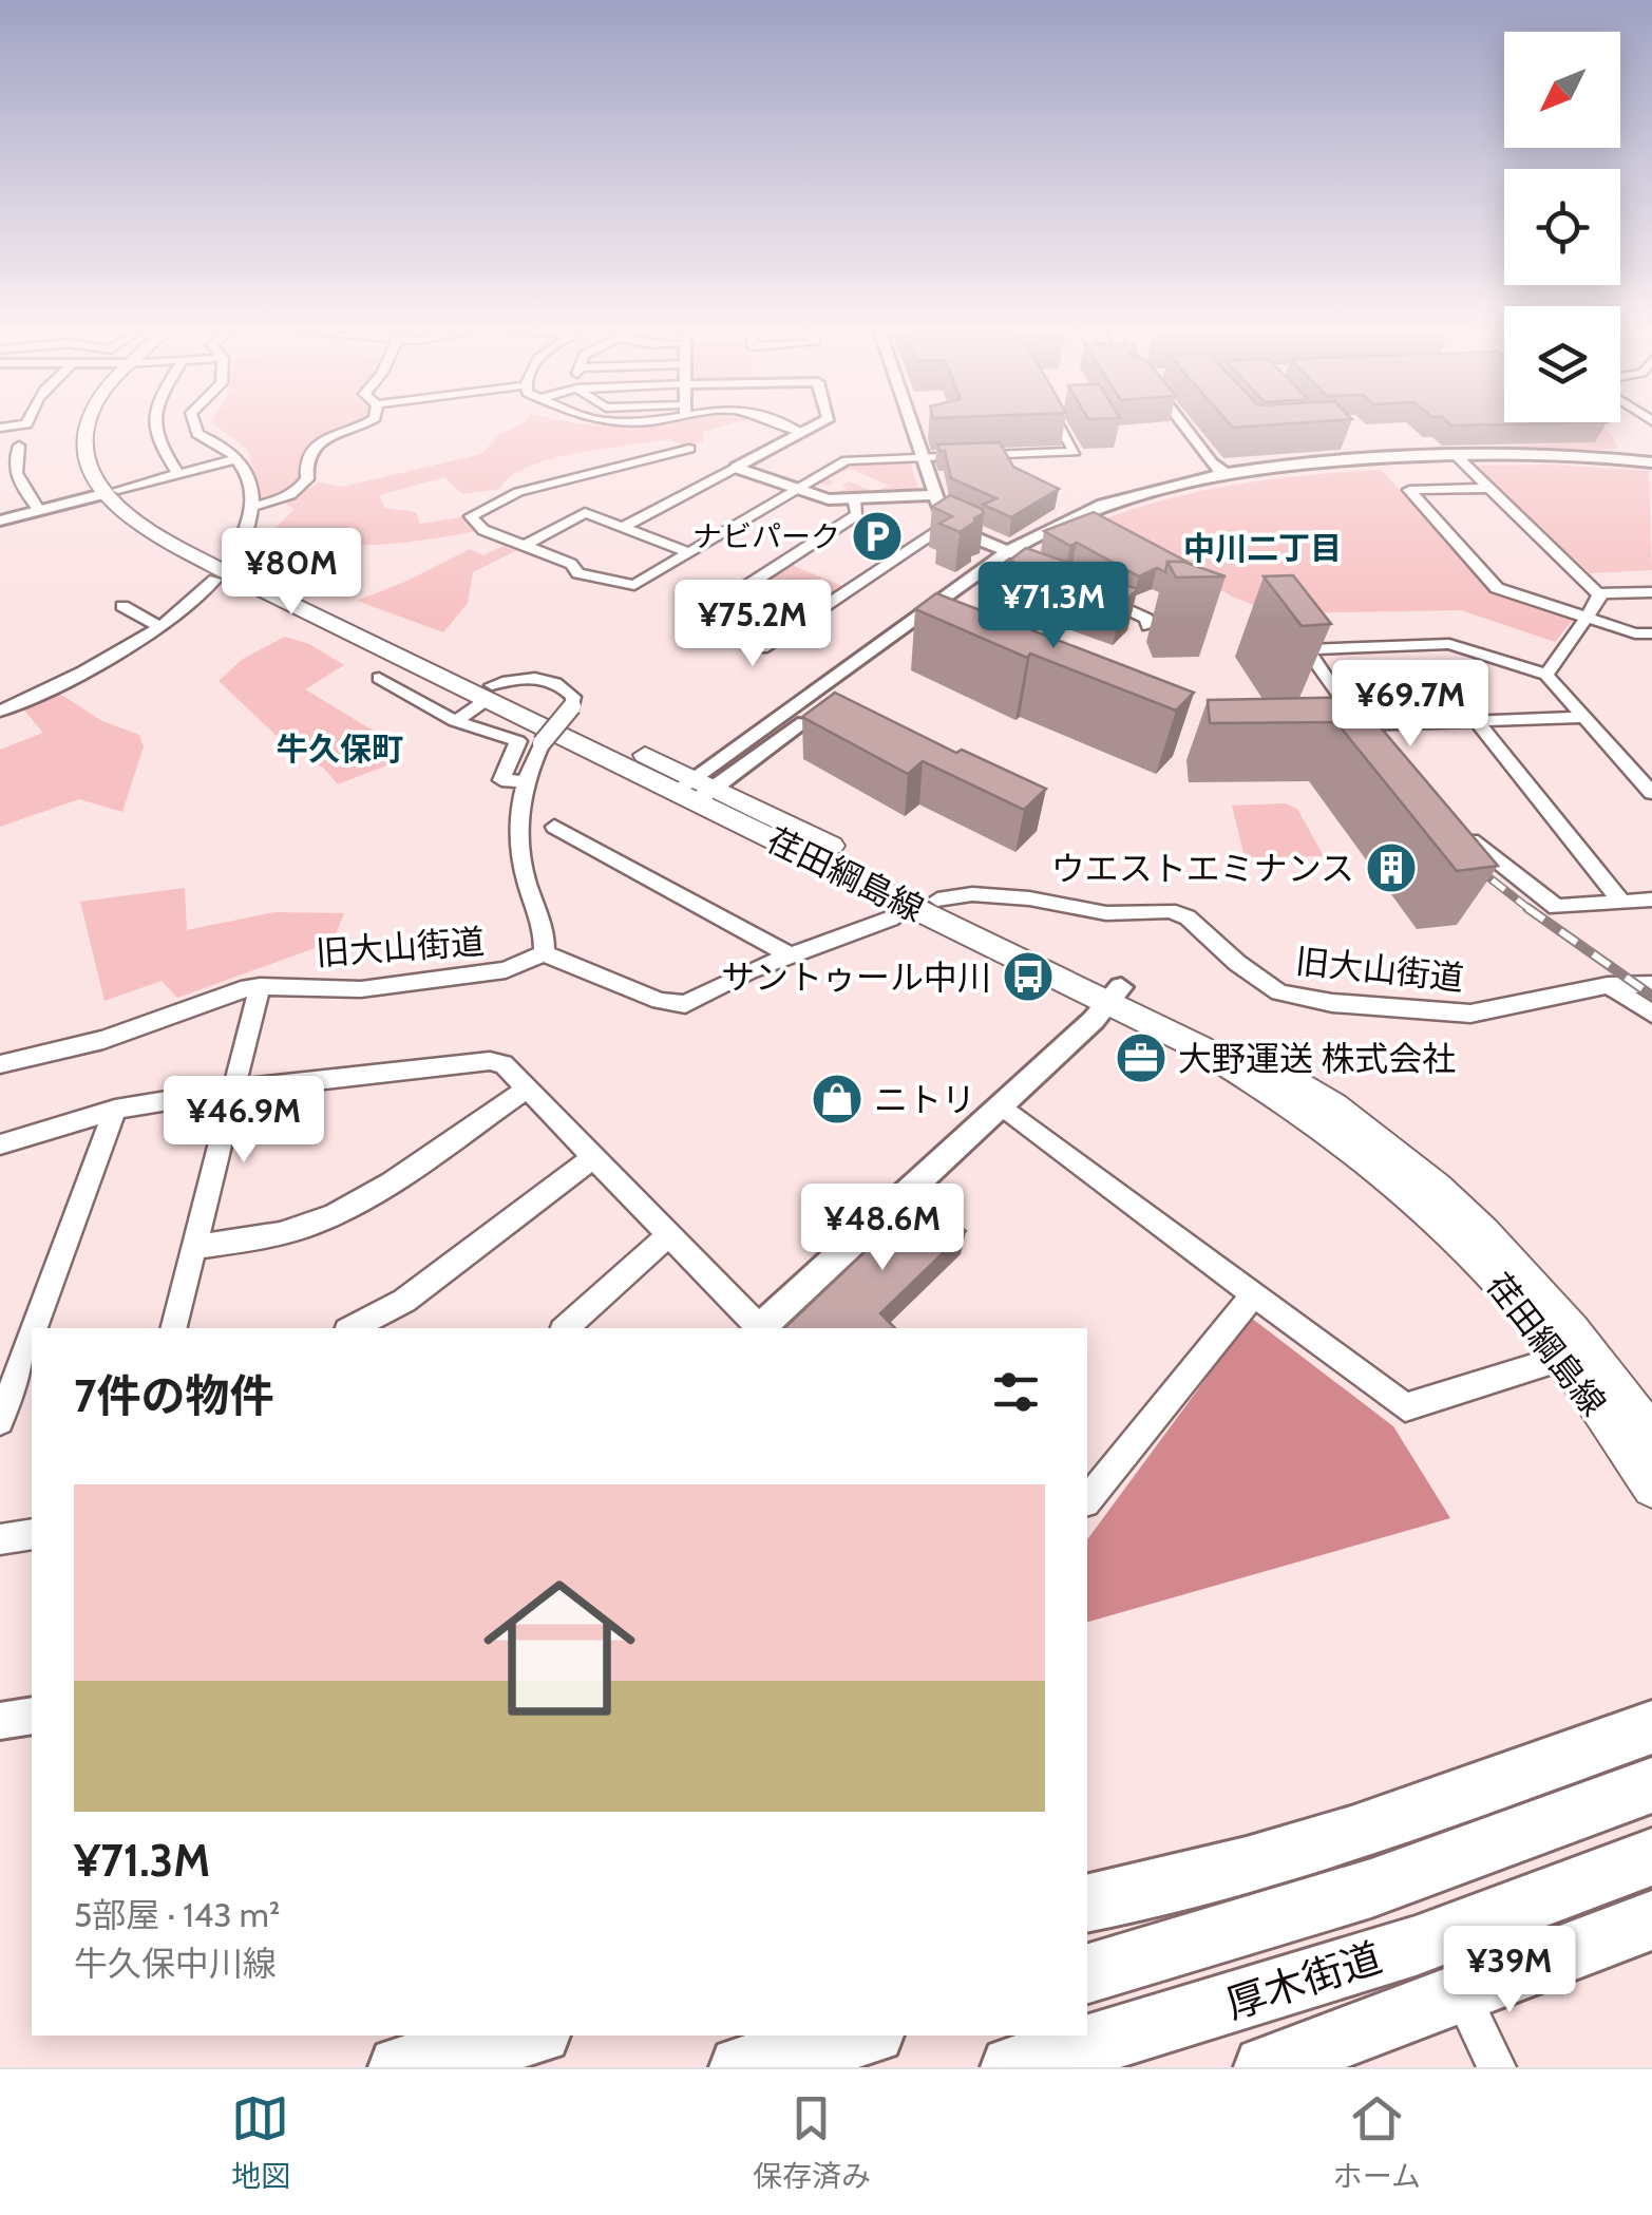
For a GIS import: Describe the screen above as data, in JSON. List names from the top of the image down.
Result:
{
  "streets": {
    "highway": ["厚木街道"],
    "main road": ["荏田綱島線"],
    "street": ["旧大山街道"]
  },
  "crossings": [
    ["荏田綱島線", "旧大山街道"]
  ],
  "districts": ["中川二丁目", "牛久保町"],
  "places": {
    "parking": ["ナビパーク"],
    "building": ["ウエストエミナンス"],
    "bus stop": ["サントゥール中川"],
    "office": ["大野運送 株式会社"],
    "shop": ["ニトリ"]
  },
  "north": "bottom left",
  "page": {
    "price": [
      "¥80M",
      "¥71.3M",
      "¥75.2M",
      "¥69.7M",
      "¥46.9M",
      "¥48.6M",
      "¥39M"
    ],
    "heading": "7件の物件",
    "list": [
      {
        "name": "¥71.3M",
        "note": "5部屋 · 143 m² · 牛久保中川線"
      }
    ],
    "tabs": ["地図", "保存済み", "ホーム"]
  }
}
